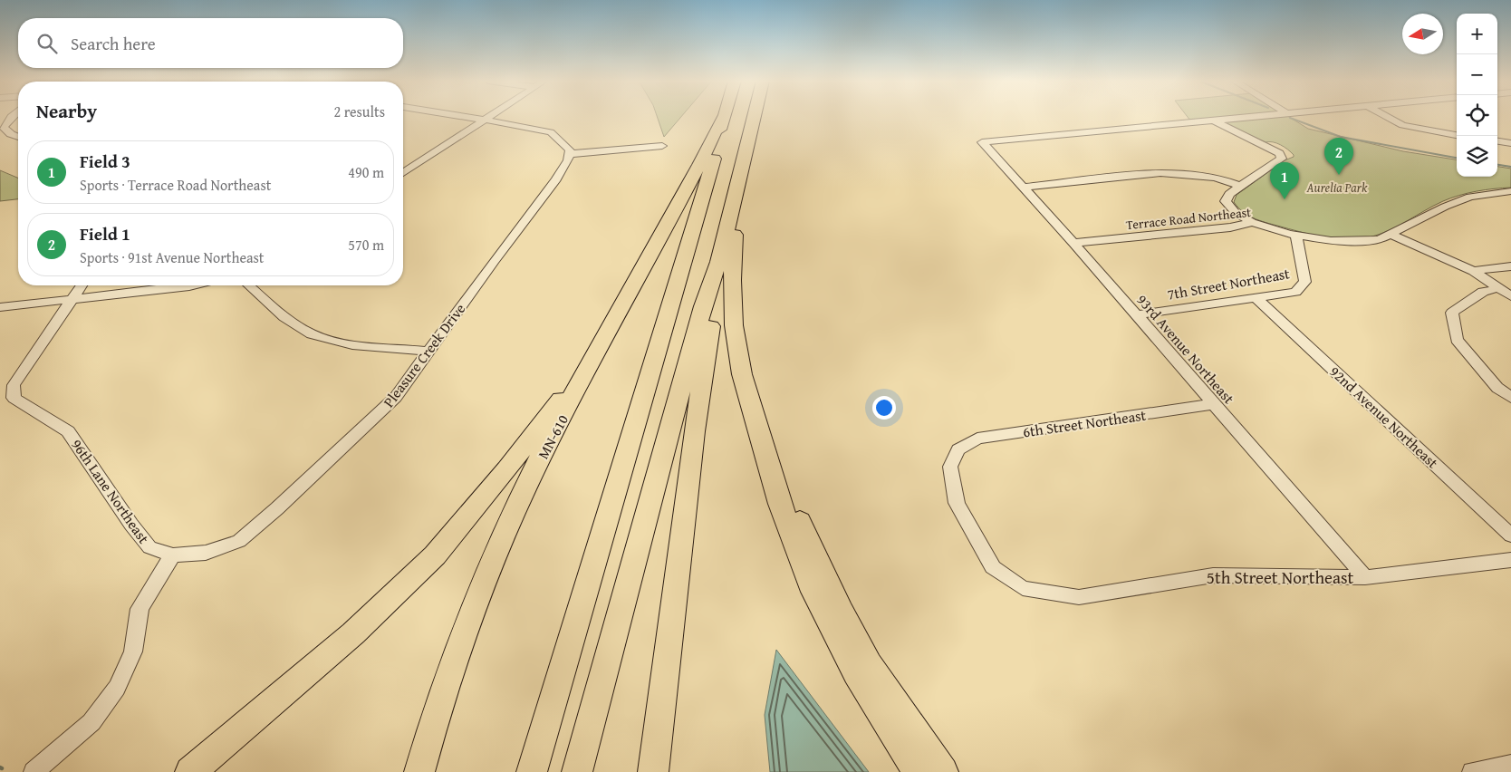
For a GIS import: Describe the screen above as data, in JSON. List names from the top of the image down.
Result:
{
  "streets": {
    "highway": ["MN-610"],
    "street": [
      "Terrace Road Northeast",
      "7th Street Northeast",
      "93rd Avenue Northeast",
      "Pleasure Creek Drive",
      "92nd Avenue Northeast",
      "6th Street Northeast",
      "96th Lane Northeast",
      "5th Street Northeast"
    ]
  },
  "crossings": [
    ["Terrace Road Northeast", "7th Street Northeast"],
    ["Terrace Road Northeast", "93rd Avenue Northeast"],
    ["7th Street Northeast", "93rd Avenue Northeast"],
    ["7th Street Northeast", "92nd Avenue Northeast"],
    ["93rd Avenue Northeast", "6th Street Northeast"],
    ["93rd Avenue Northeast", "5th Street Northeast"],
    ["Pleasure Creek Drive", "96th Lane Northeast"],
    ["6th Street Northeast", "5th Street Northeast"]
  ],
  "parks": ["Aurelia Park"],
  "north": "left",
  "page": {
    "map_buttons": ["+", "−"],
    "search": "Search here",
    "heading": ["Nearby", "2 results"],
    "pins": ["2", "1"],
    "list": [
      {
        "mark": "1",
        "name": "Field 3",
        "note": "Sports · Terrace Road Northeast",
        "value": "490 m"
      },
      {
        "mark": "2",
        "name": "Field 1",
        "note": "Sports · 91st Avenue Northeast",
        "value": "570 m"
      }
    ]
  }
}
